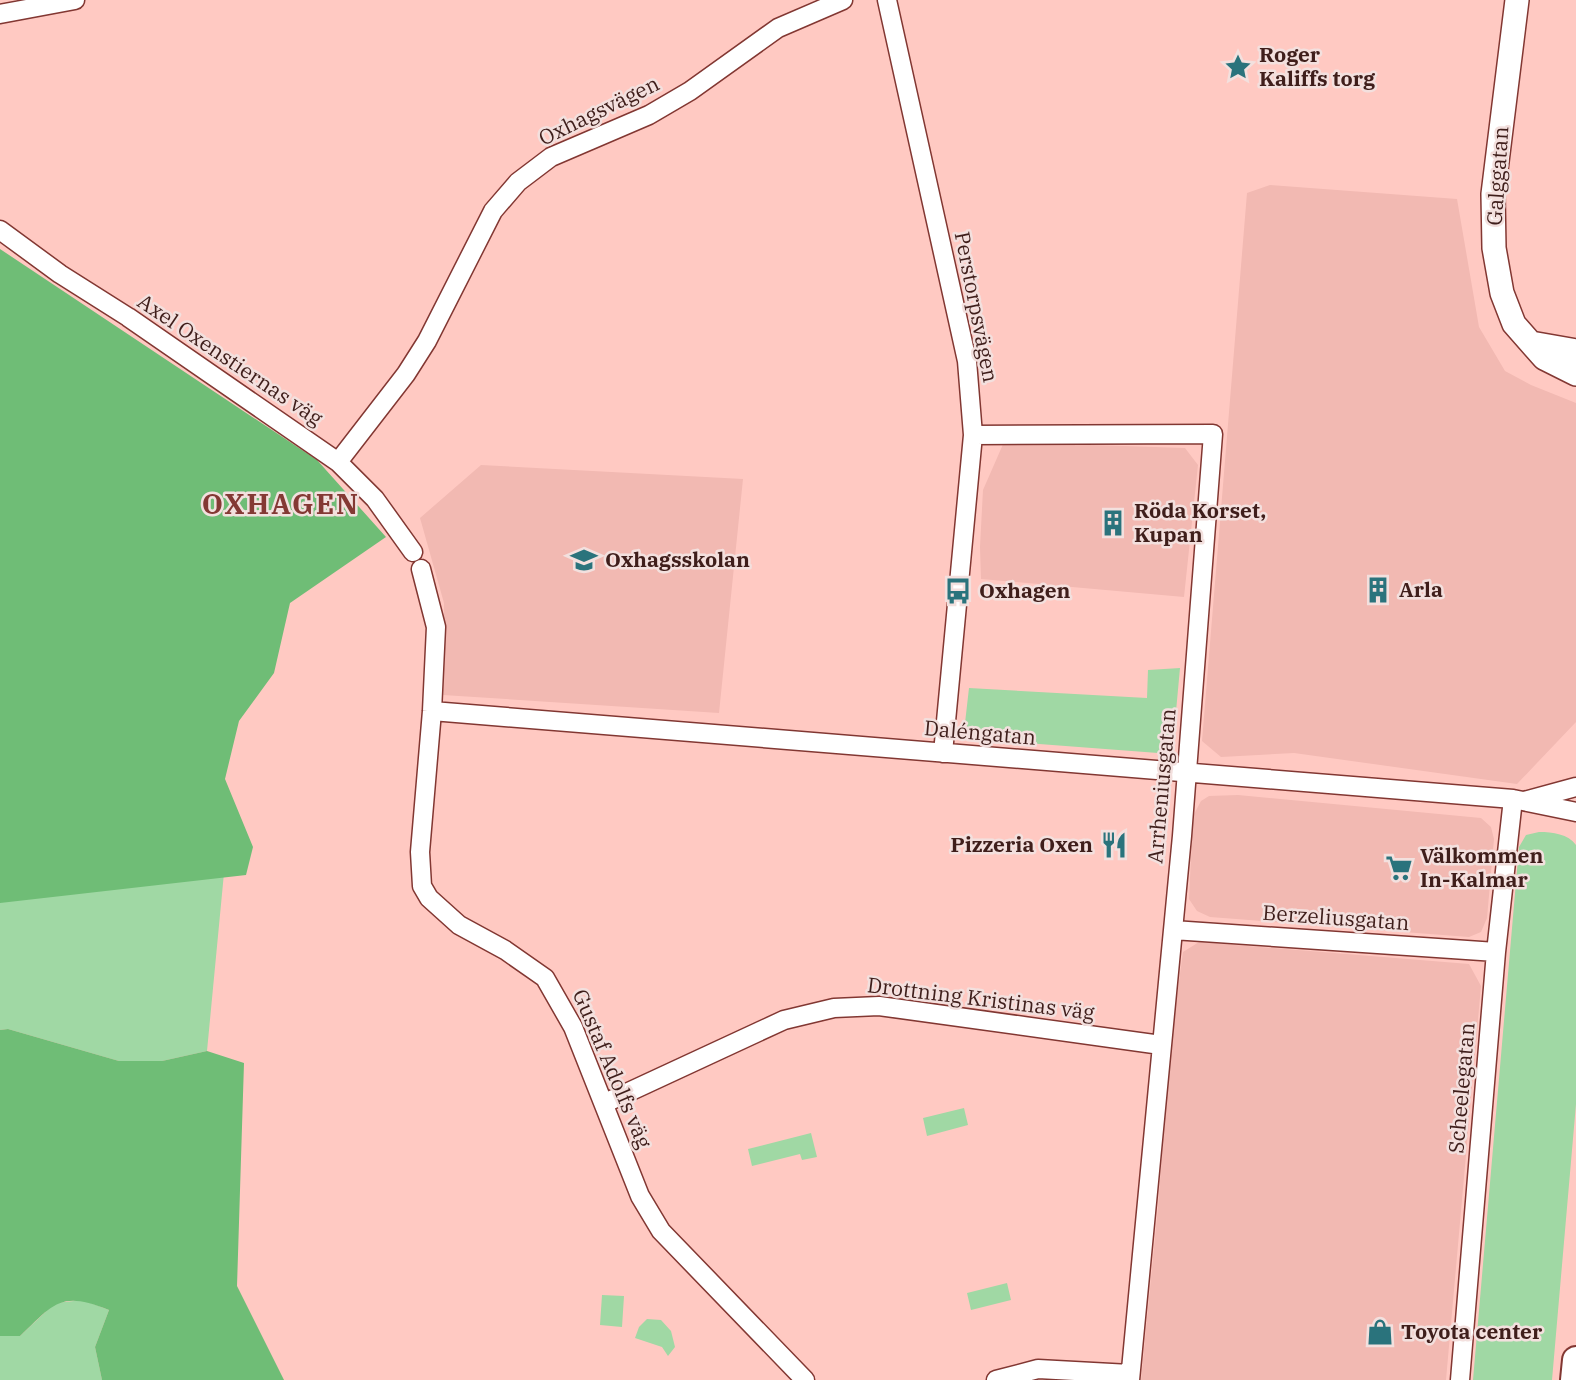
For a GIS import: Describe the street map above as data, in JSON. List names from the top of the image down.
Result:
{
  "streets": {
    "street": [
      "Oxhagsvägen",
      "Galggatan",
      "Perstorpsvägen",
      "Axel Oxenstiernas väg",
      "Daléngatan",
      "Arrheniusgatan",
      "Berzeliusgatan",
      "Drottning Kristinas väg",
      "Gustaf Adolfs väg",
      "Scheelegatan"
    ]
  },
  "crossings": [
    ["Oxhagsvägen", "Axel Oxenstiernas väg"],
    ["Perstorpsvägen", "Daléngatan"],
    ["Perstorpsvägen", "Arrheniusgatan"],
    ["Daléngatan", "Arrheniusgatan"],
    ["Daléngatan", "Gustaf Adolfs väg"],
    ["Daléngatan", "Scheelegatan"],
    ["Arrheniusgatan", "Berzeliusgatan"],
    ["Arrheniusgatan", "Drottning Kristinas väg"],
    ["Berzeliusgatan", "Scheelegatan"],
    ["Drottning Kristinas väg", "Gustaf Adolfs väg"]
  ],
  "districts": ["OXHAGEN"],
  "places": {
    "place": ["Roger Kaliffs torg"],
    "building": ["Röda Korset, Kupan", "Arla"],
    "school or university": ["Oxhagsskolan"],
    "bus stop": ["Oxhagen"],
    "restaurant": ["Pizzeria Oxen"],
    "supermarket": ["Välkommen In-Kalmar"],
    "shop": ["Toyota center"]
  }
}
